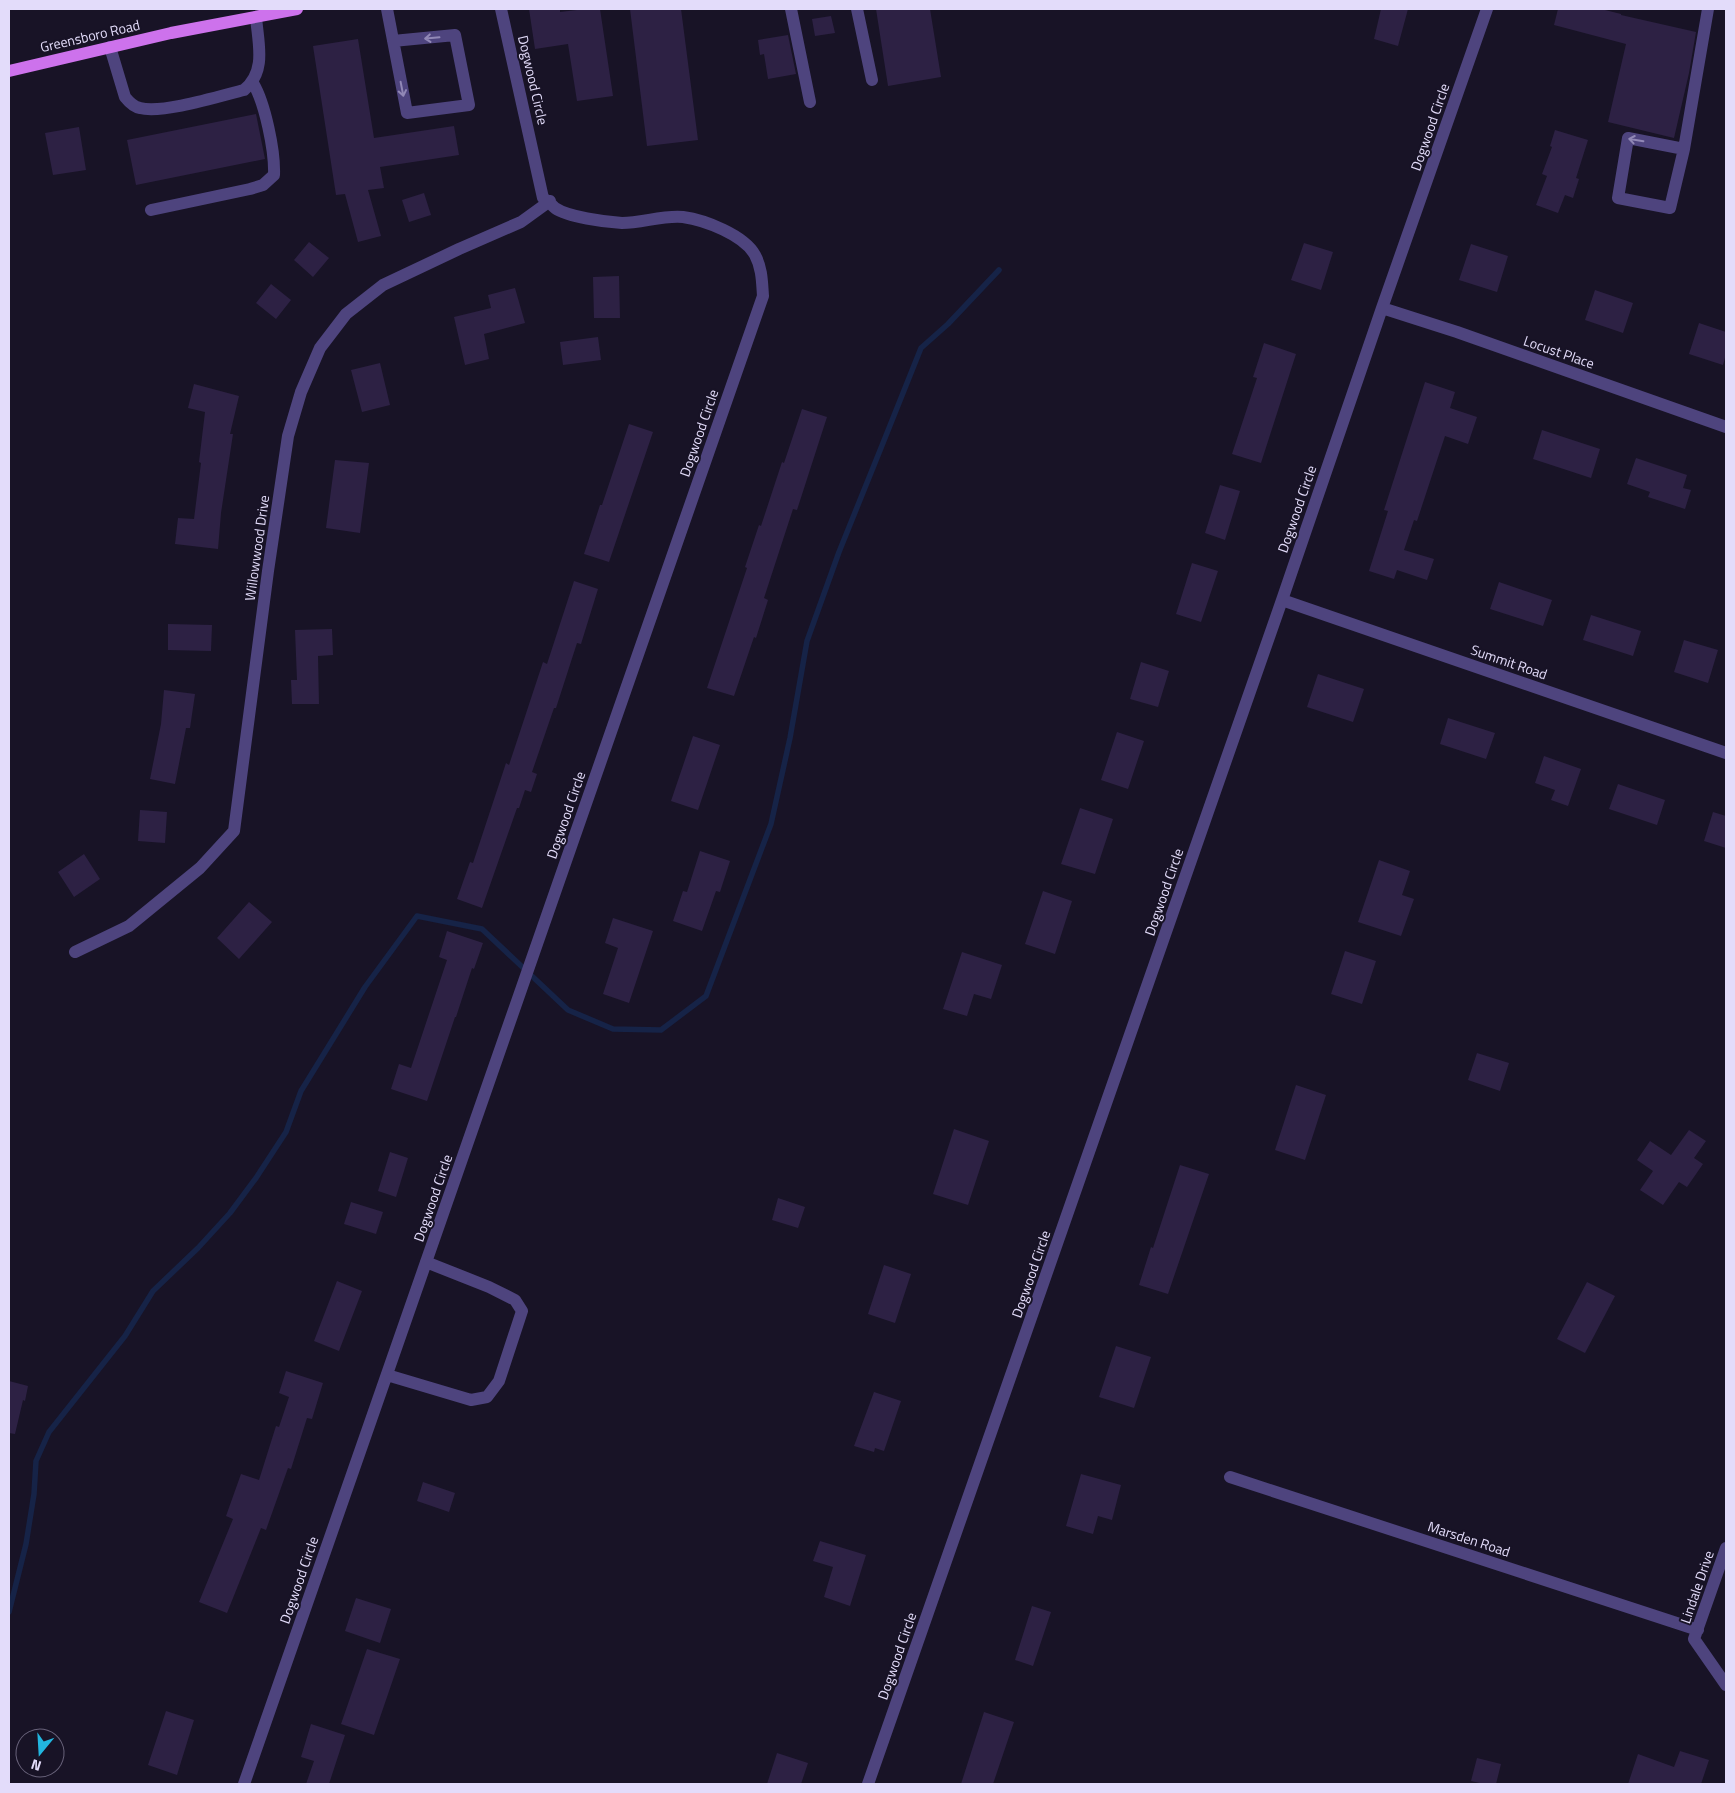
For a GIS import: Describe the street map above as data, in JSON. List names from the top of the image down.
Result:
{
  "streets": {
    "main road": ["Greensboro Road"],
    "street": [
      "Dogwood Circle",
      "Locust Place",
      "Willowwood Drive",
      "Summit Road",
      "Marsden Road",
      "Lindale Drive"
    ]
  },
  "crossings": [
    ["Dogwood Circle", "Locust Place"],
    ["Dogwood Circle", "Willowwood Drive"],
    ["Dogwood Circle", "Summit Road"],
    ["Marsden Road", "Lindale Drive"]
  ],
  "north": "bottom"
}
